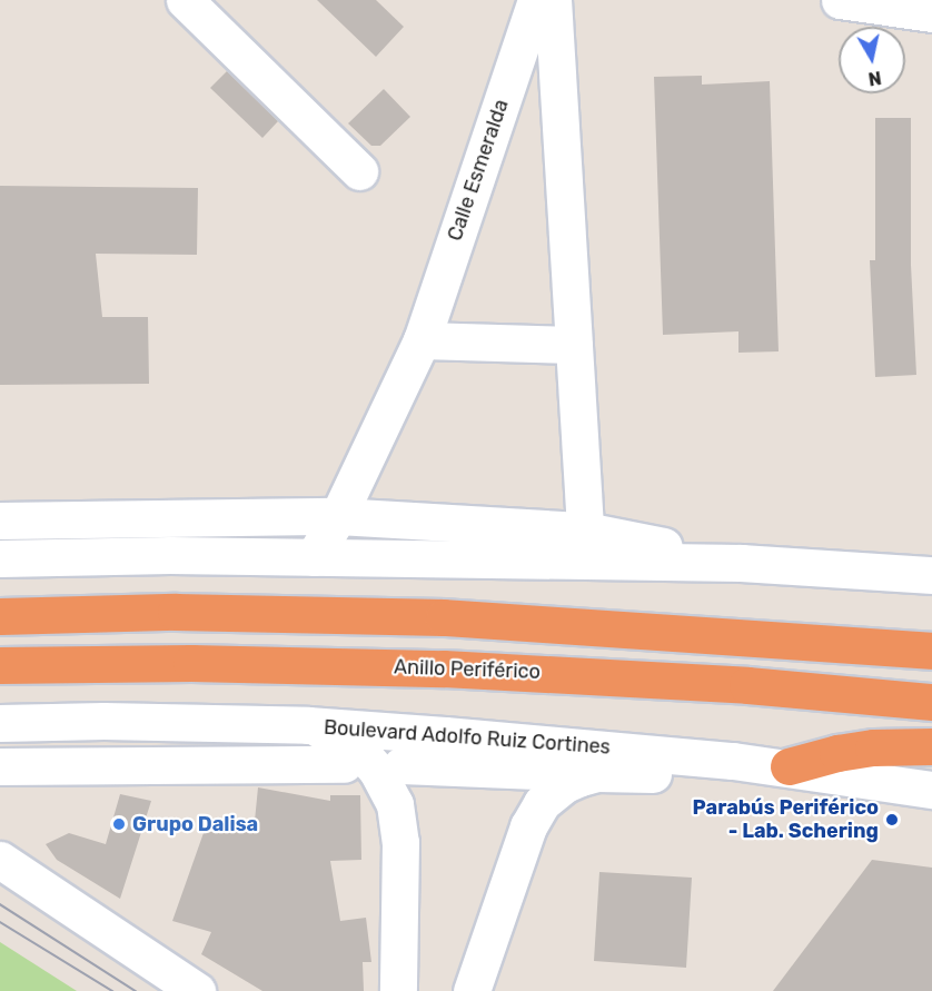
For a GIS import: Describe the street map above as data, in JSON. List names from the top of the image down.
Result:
{
  "streets": {
    "highway": ["Anillo Periférico"],
    "main road": ["Calle Esmeralda", "Boulevard Adolfo Ruiz Cortines"]
  },
  "places": ["Parabús Periférico - Lab. Schering", "Grupo Dalisa"],
  "north": "bottom"
}
